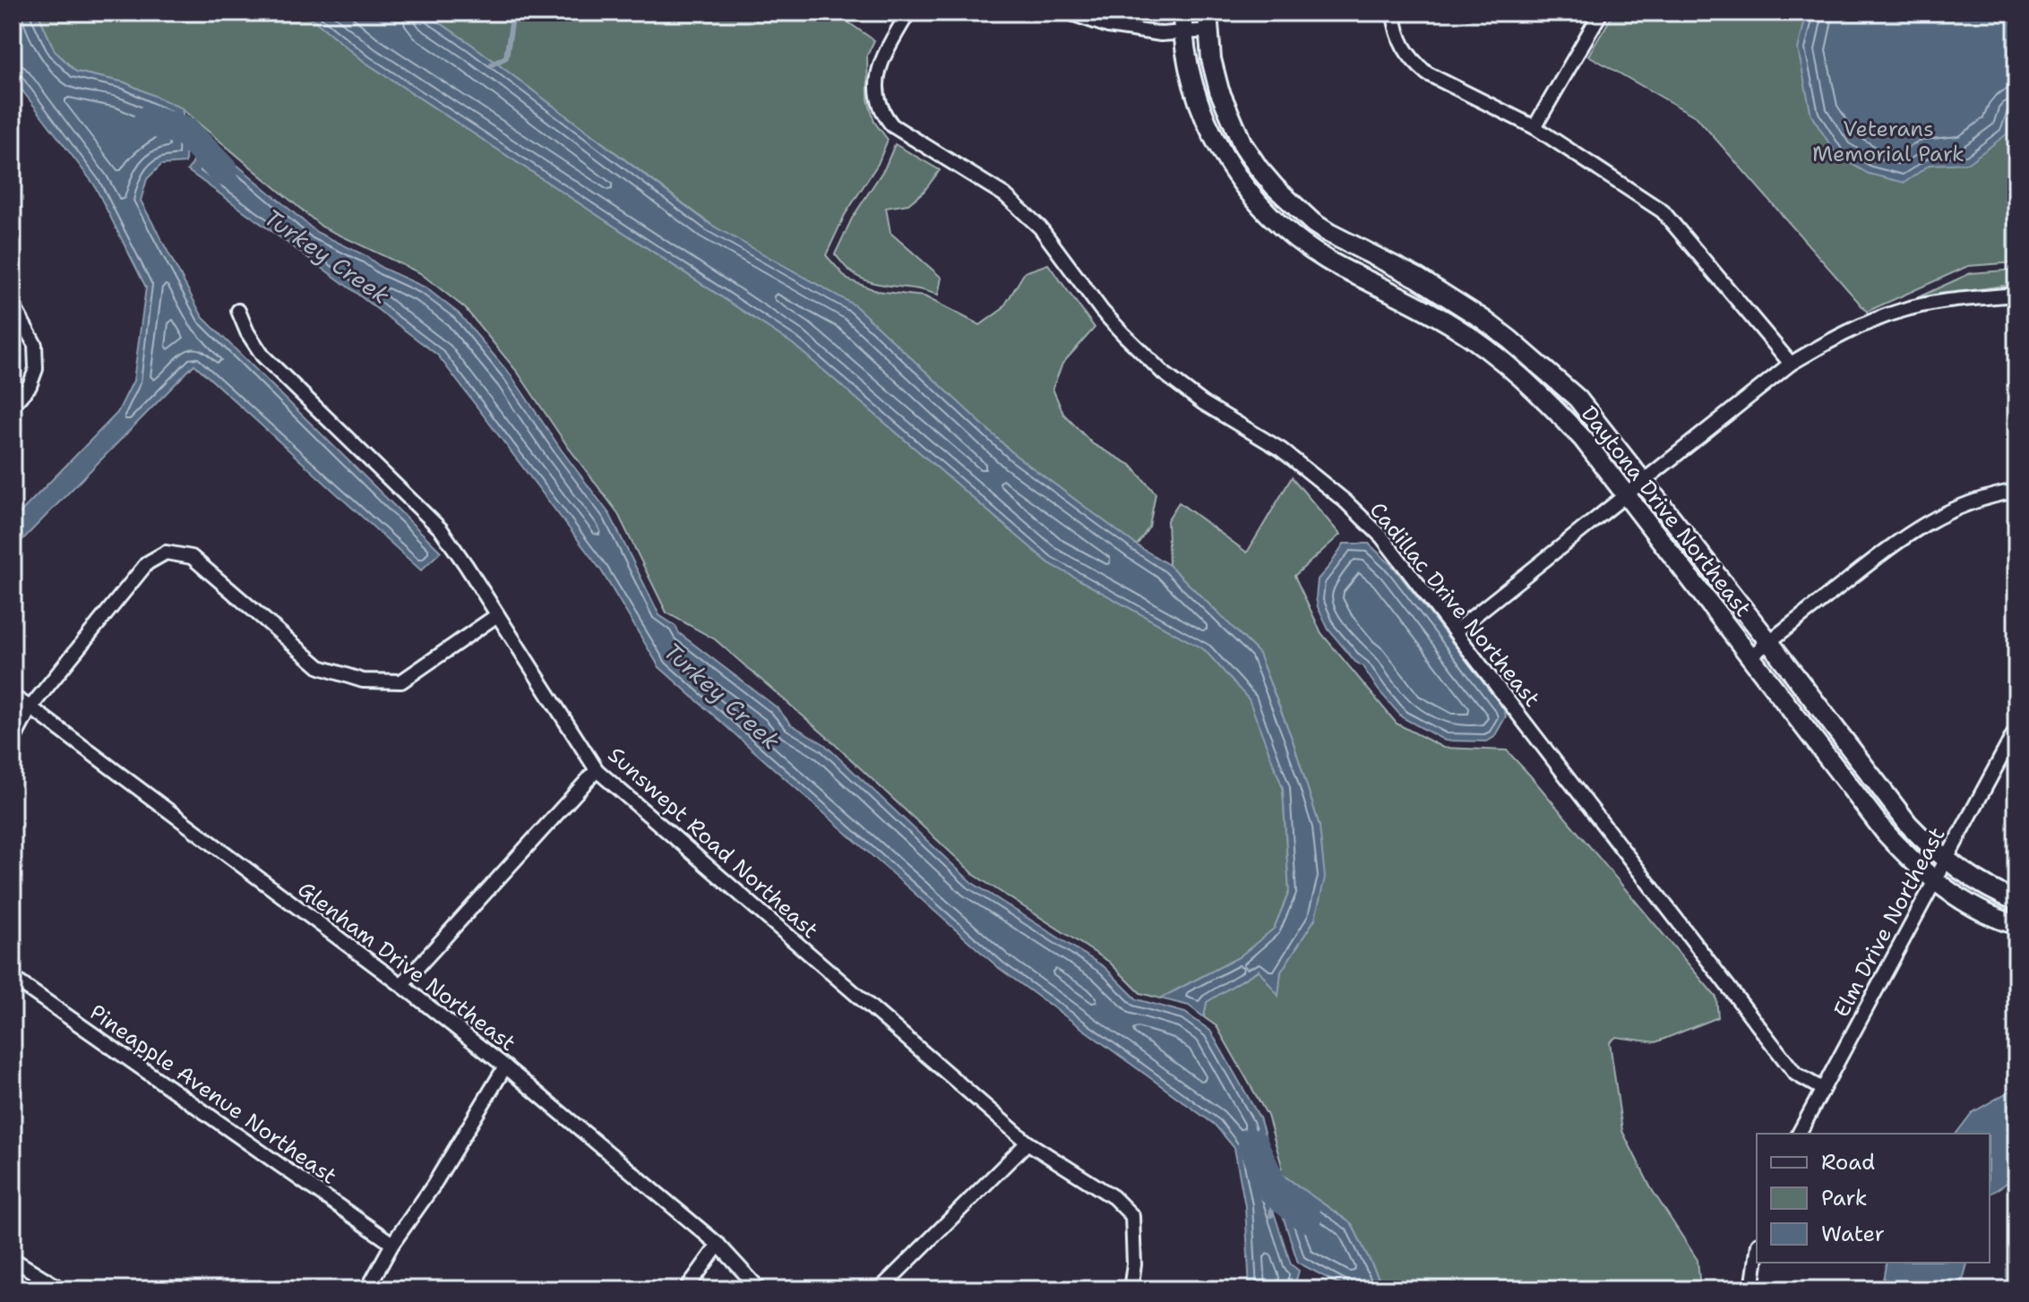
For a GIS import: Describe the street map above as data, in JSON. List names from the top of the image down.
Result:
{
  "streets": {
    "street": [
      "Daytona Drive Northeast",
      "Cadillac Drive Northeast",
      "Sunswept Road Northeast",
      "Elm Drive Northeast",
      "Glenham Drive Northeast",
      "Pineapple Avenue Northeast"
    ]
  },
  "crossings": [
    ["Daytona Drive Northeast", "Elm Drive Northeast"],
    ["Cadillac Drive Northeast", "Elm Drive Northeast"]
  ],
  "water": ["Turkey Creek"],
  "parks": ["Veterans Memorial Park"],
  "legend": ["Road", "Park", "Water"]
}
